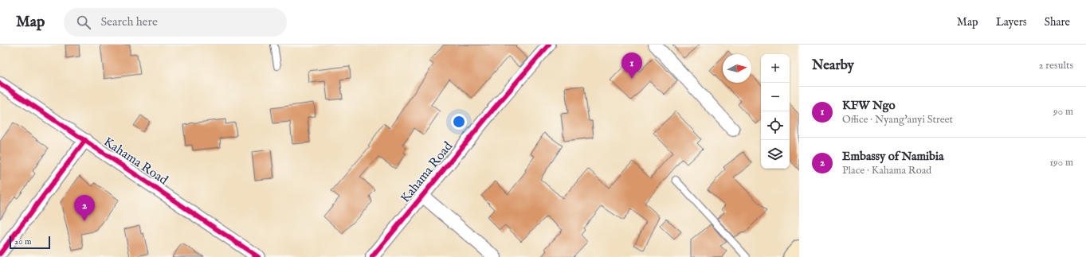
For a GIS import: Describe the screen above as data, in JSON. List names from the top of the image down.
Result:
{
  "streets": {
    "street": ["Kahama Road"]
  },
  "scale_bar": "20 m",
  "north": "right",
  "page": {
    "header": "Map",
    "search": "Search here",
    "nav": ["Map", "Layers", "Share"],
    "heading": ["Nearby", "2 results"],
    "pins": ["1", "2"],
    "map_buttons": ["+", "−"],
    "list": [
      {
        "mark": "1",
        "name": "KFW Ngo",
        "note": "Office · Nyang'anyi Street",
        "value": "90 m"
      },
      {
        "mark": "2",
        "name": "Embassy of Namibia",
        "note": "Place · Kahama Road",
        "value": "190 m"
      }
    ],
    "scale": "20 m"
  }
}
